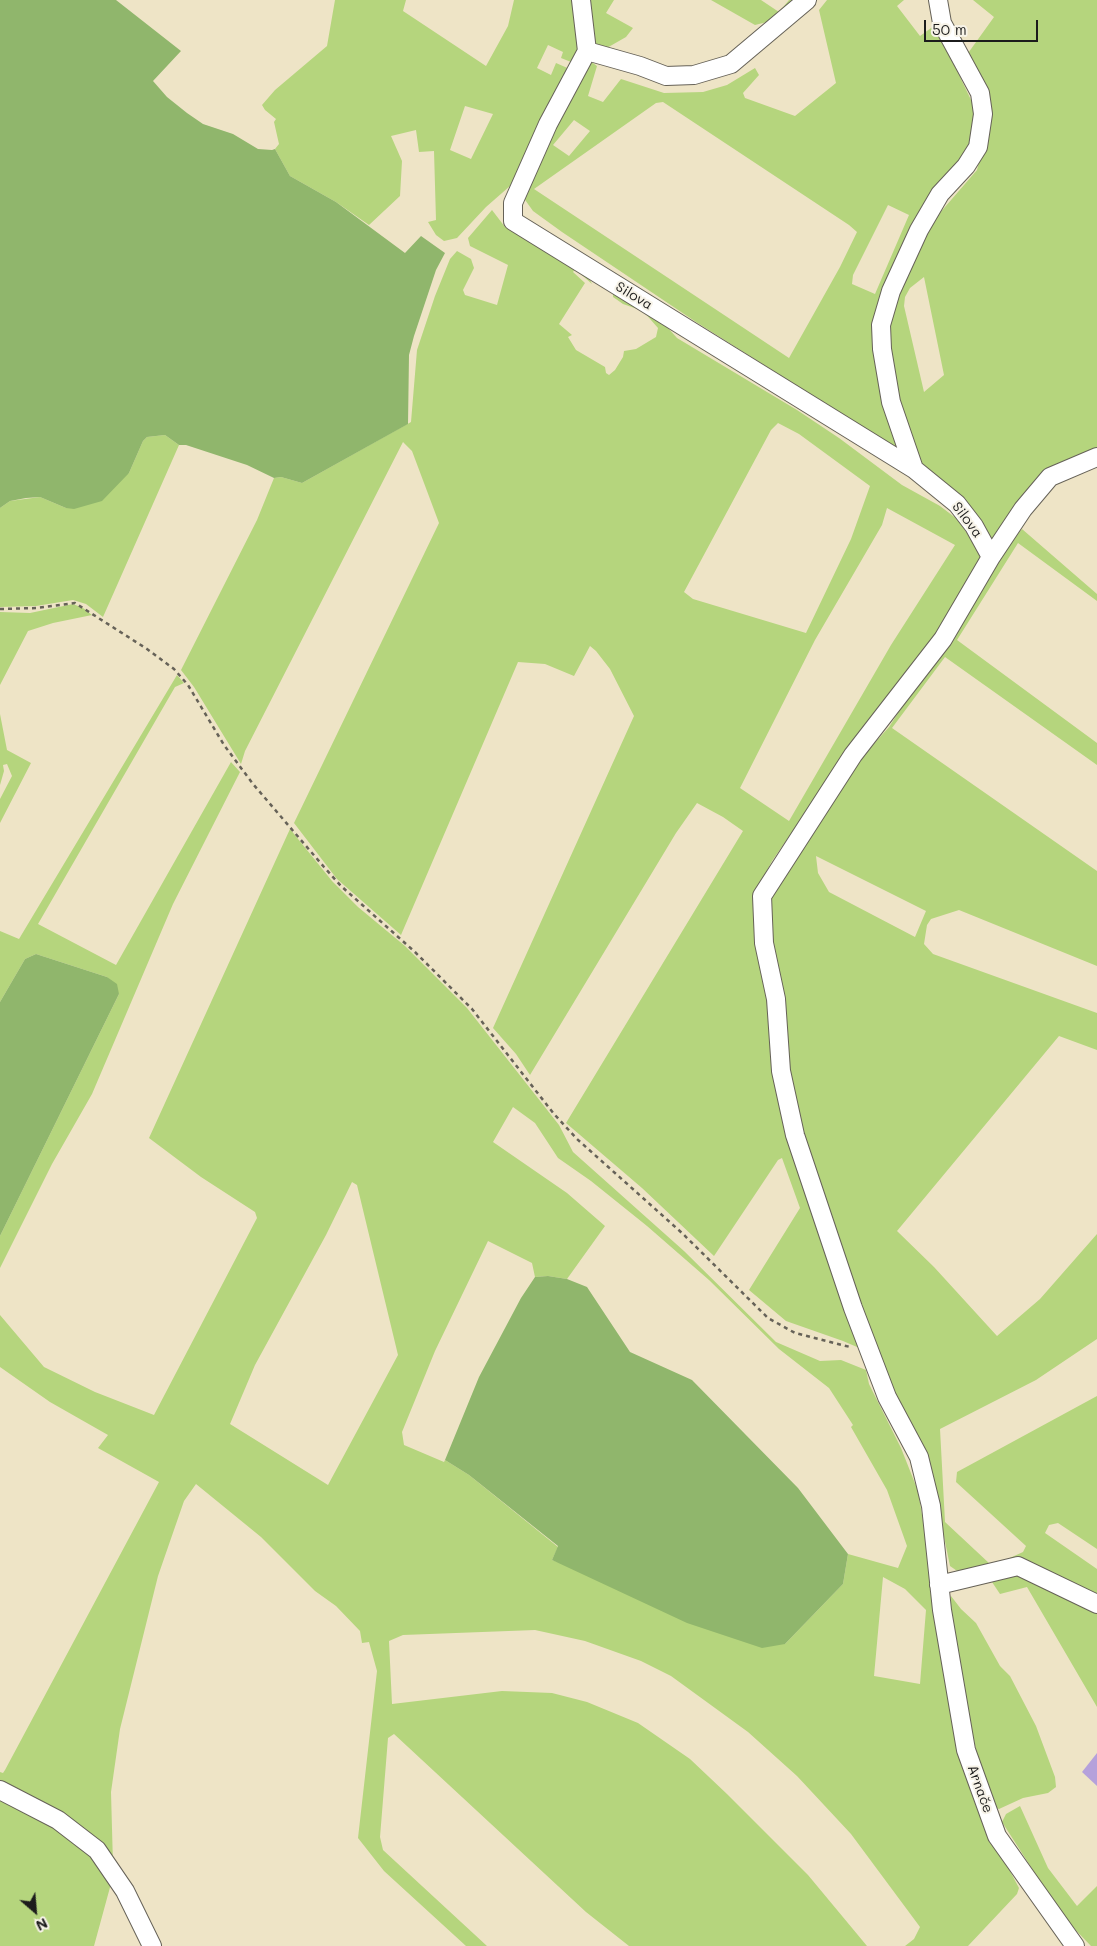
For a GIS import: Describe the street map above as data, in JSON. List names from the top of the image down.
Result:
{
  "streets": {
    "street": ["Silova", "Arnače"]
  },
  "crossings": [
    ["Silova", "Arnače"]
  ],
  "scale_bar": "50 m",
  "north": "bottom right"
}
